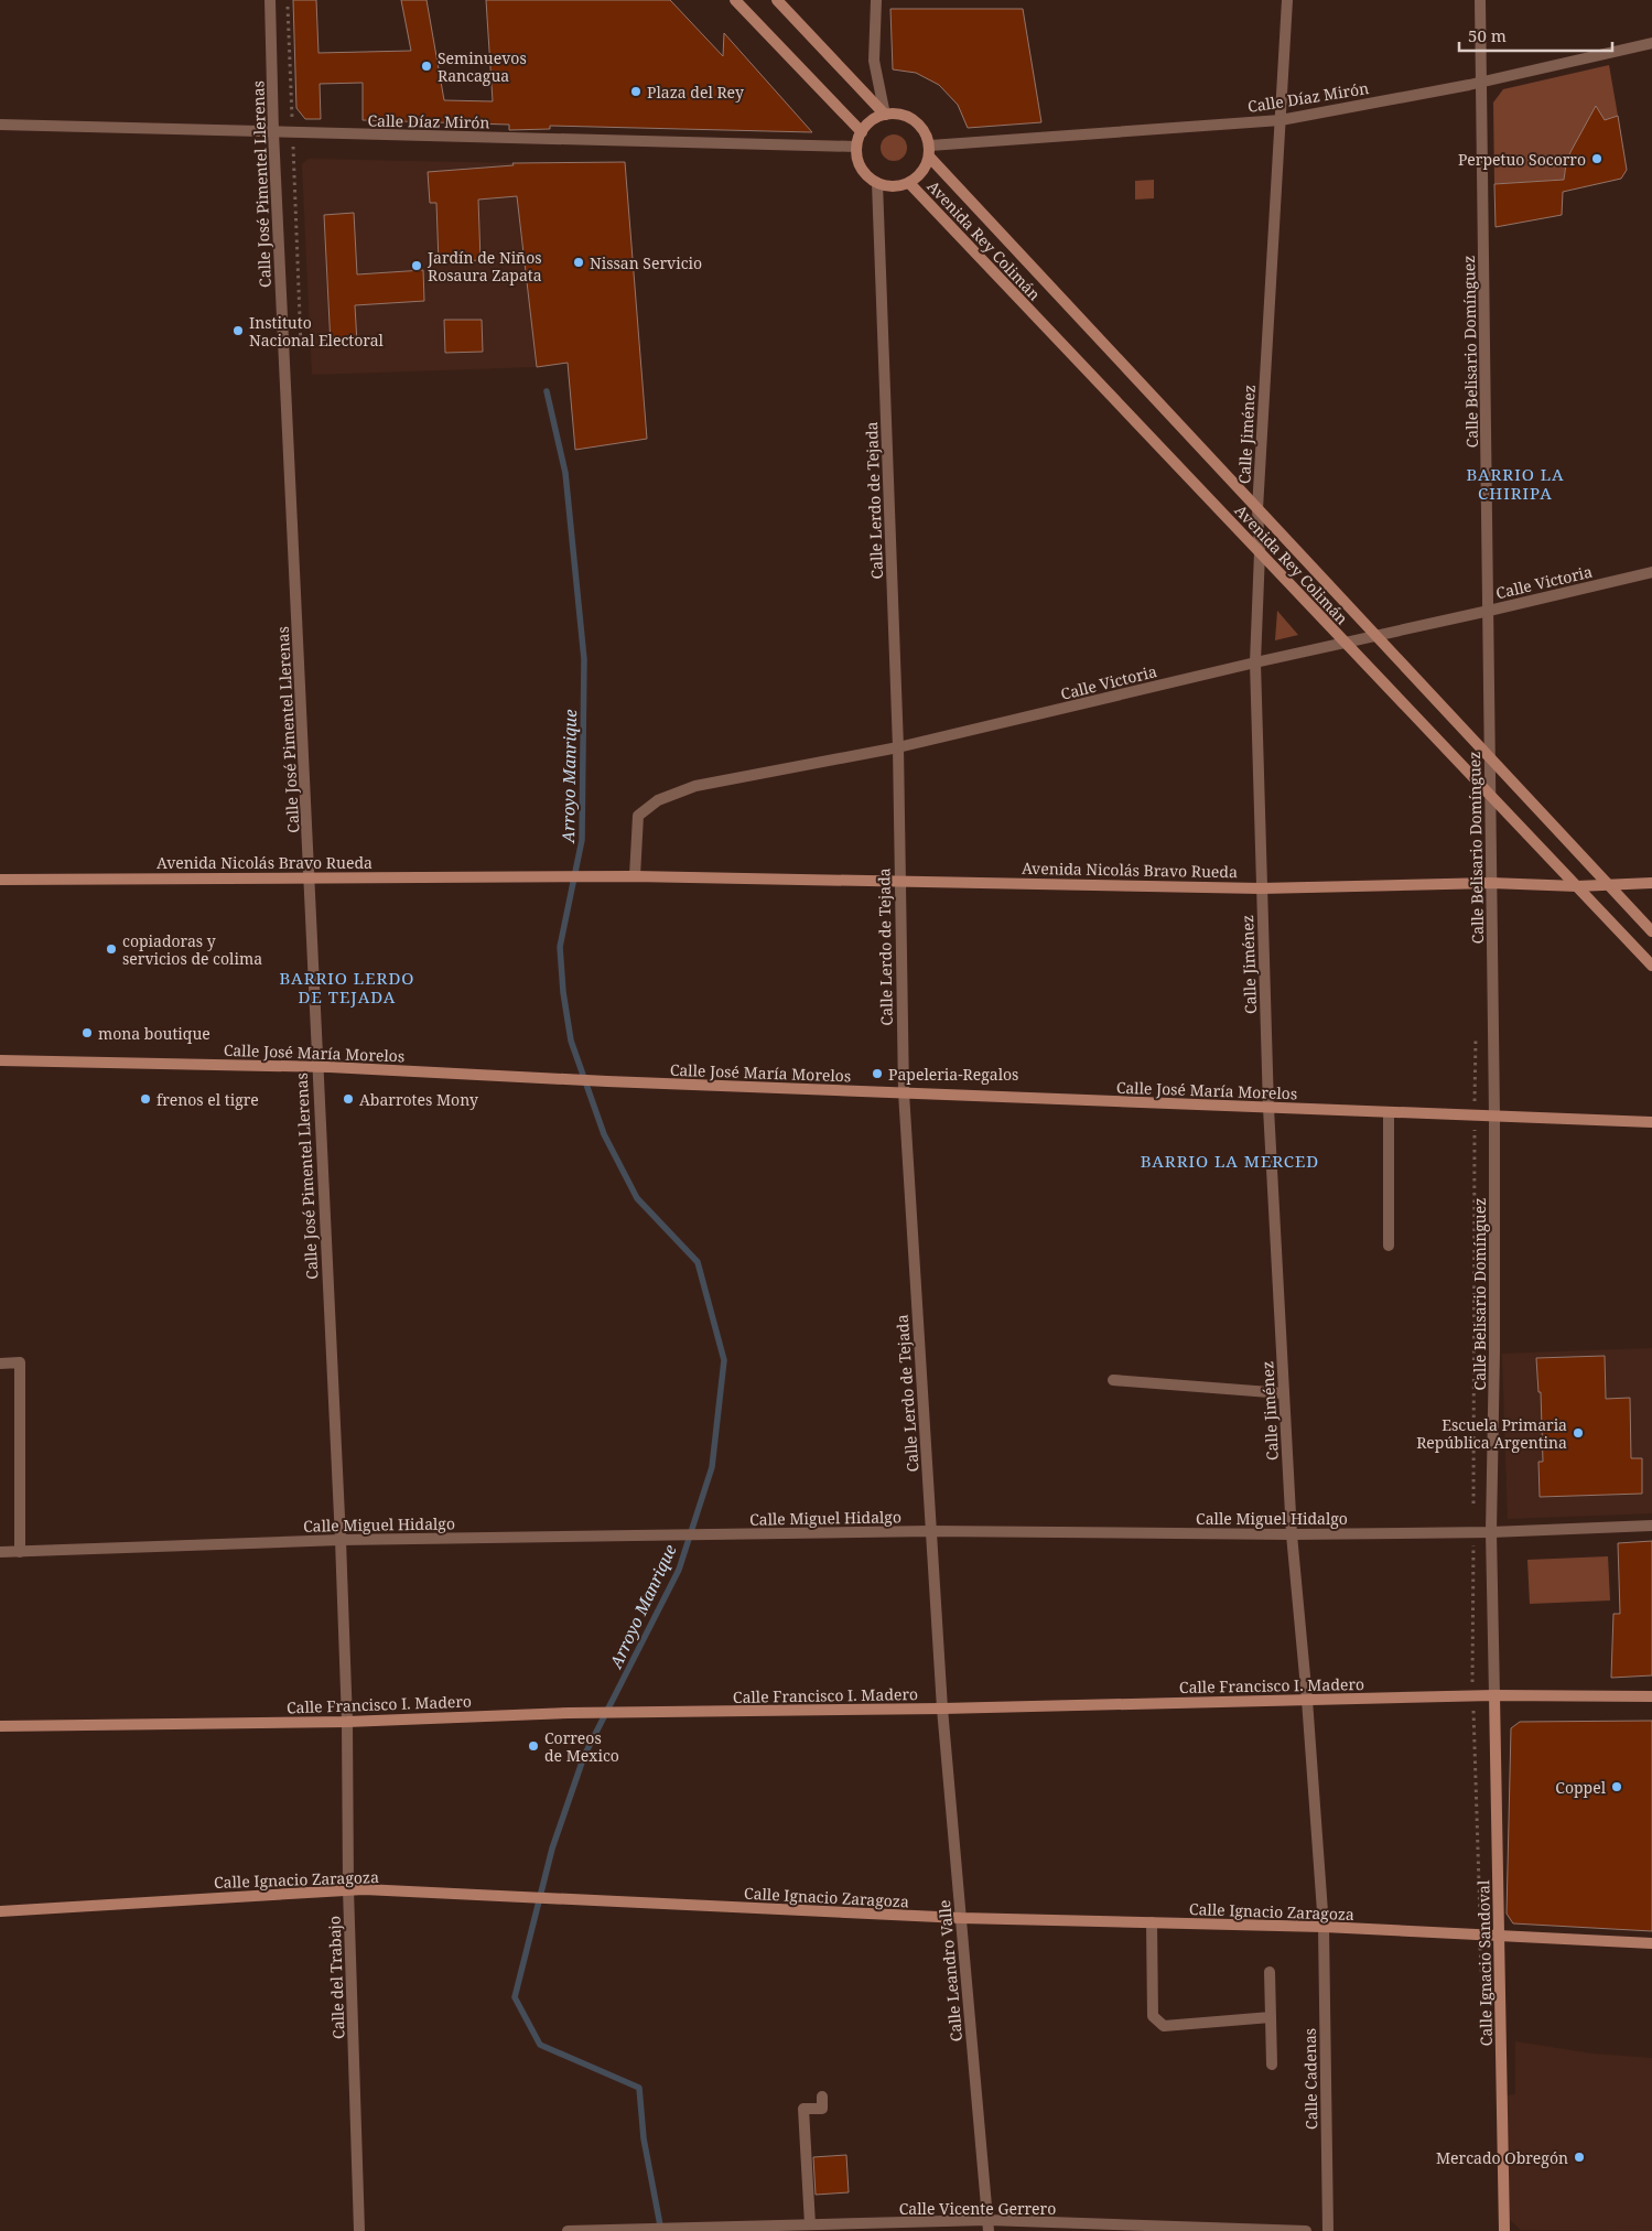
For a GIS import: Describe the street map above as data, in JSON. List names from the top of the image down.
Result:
{
  "streets": {
    "street": [
      "Calle Díaz Mirón",
      "Calle José Pimentel Llerenas",
      "Avenida Rey Colimán",
      "Calle Belisario Domínguez",
      "Calle Jiménez",
      "Calle Lerdo de Tejada",
      "Calle Victoria",
      "Avenida Nicolás Bravo Rueda",
      "Calle José María Morelos",
      "Calle Miguel Hidalgo",
      "Calle Francisco I. Madero",
      "Calle Ignacio Zaragoza",
      "Calle Ignacio Sandoval",
      "Calle Leandro Valle",
      "Calle del Trabajo",
      "Calle Cadenas",
      "Calle Vicente Gerrero"
    ]
  },
  "crossings": [
    ["Calle Díaz Mirón", "Calle José Pimentel Llerenas"],
    ["Calle Díaz Mirón", "Avenida Rey Colimán"],
    ["Calle Díaz Mirón", "Calle Belisario Domínguez"],
    ["Calle Díaz Mirón", "Calle Jiménez"],
    ["Calle Díaz Mirón", "Calle Lerdo de Tejada"],
    ["Calle José Pimentel Llerenas", "Avenida Nicolás Bravo Rueda"],
    ["Calle José Pimentel Llerenas", "Calle José María Morelos"],
    ["Calle José Pimentel Llerenas", "Calle Miguel Hidalgo"],
    ["Calle José Pimentel Llerenas", "Calle Francisco I. Madero"],
    ["Calle José Pimentel Llerenas", "Calle del Trabajo"],
    ["Avenida Rey Colimán", "Calle Belisario Domínguez"],
    ["Avenida Rey Colimán", "Calle Jiménez"],
    ["Avenida Rey Colimán", "Calle Lerdo de Tejada"],
    ["Avenida Rey Colimán", "Calle Victoria"],
    ["Avenida Rey Colimán", "Avenida Nicolás Bravo Rueda"],
    ["Calle Belisario Domínguez", "Calle Victoria"],
    ["Calle Belisario Domínguez", "Avenida Nicolás Bravo Rueda"],
    ["Calle Belisario Domínguez", "Calle José María Morelos"],
    ["Calle Belisario Domínguez", "Calle Miguel Hidalgo"],
    ["Calle Belisario Domínguez", "Calle Francisco I. Madero"],
    ["Calle Belisario Domínguez", "Calle Ignacio Sandoval"],
    ["Calle Jiménez", "Calle Victoria"],
    ["Calle Jiménez", "Avenida Nicolás Bravo Rueda"],
    ["Calle Jiménez", "Calle José María Morelos"],
    ["Calle Jiménez", "Calle Miguel Hidalgo"],
    ["Calle Jiménez", "Calle Francisco I. Madero"],
    ["Calle Jiménez", "Calle Ignacio Zaragoza"],
    ["Calle Jiménez", "Calle Cadenas"],
    ["Calle Lerdo de Tejada", "Calle Victoria"],
    ["Calle Lerdo de Tejada", "Avenida Nicolás Bravo Rueda"],
    ["Calle Lerdo de Tejada", "Calle José María Morelos"],
    ["Calle Lerdo de Tejada", "Calle Miguel Hidalgo"],
    ["Calle Lerdo de Tejada", "Calle Francisco I. Madero"],
    ["Calle Lerdo de Tejada", "Calle Leandro Valle"],
    ["Calle Victoria", "Avenida Nicolás Bravo Rueda"],
    ["Calle Francisco I. Madero", "Calle Ignacio Sandoval"],
    ["Calle Francisco I. Madero", "Calle Leandro Valle"],
    ["Calle Francisco I. Madero", "Calle del Trabajo"],
    ["Calle Ignacio Zaragoza", "Calle Ignacio Sandoval"],
    ["Calle Ignacio Zaragoza", "Calle Leandro Valle"],
    ["Calle Ignacio Zaragoza", "Calle del Trabajo"],
    ["Calle Ignacio Zaragoza", "Calle Cadenas"],
    ["Calle Leandro Valle", "Calle Vicente Gerrero"]
  ],
  "districts": ["BARRIO LA CHIRIPA", "BARRIO LERDO DE TEJADA", "BARRIO LA MERCED"],
  "water": ["Arroyo Manrique"],
  "places": [
    "Seminuevos Rancagua",
    "Plaza del Rey",
    "Perpetuo Socorro",
    "Nissan Servicio",
    "Jardín de Niños Rosaura Zapata",
    "Instituto Nacional Electoral",
    "copiadoras y servicios de colima",
    "mona boutique",
    "Papeleria-Regalos",
    "frenos el tigre",
    "Abarrotes Mony",
    "Escuela Primaria República Argentina",
    "Correos de Mexico",
    "Coppel",
    "Mercado Obregón"
  ],
  "scale_bar": "50 m"
}
